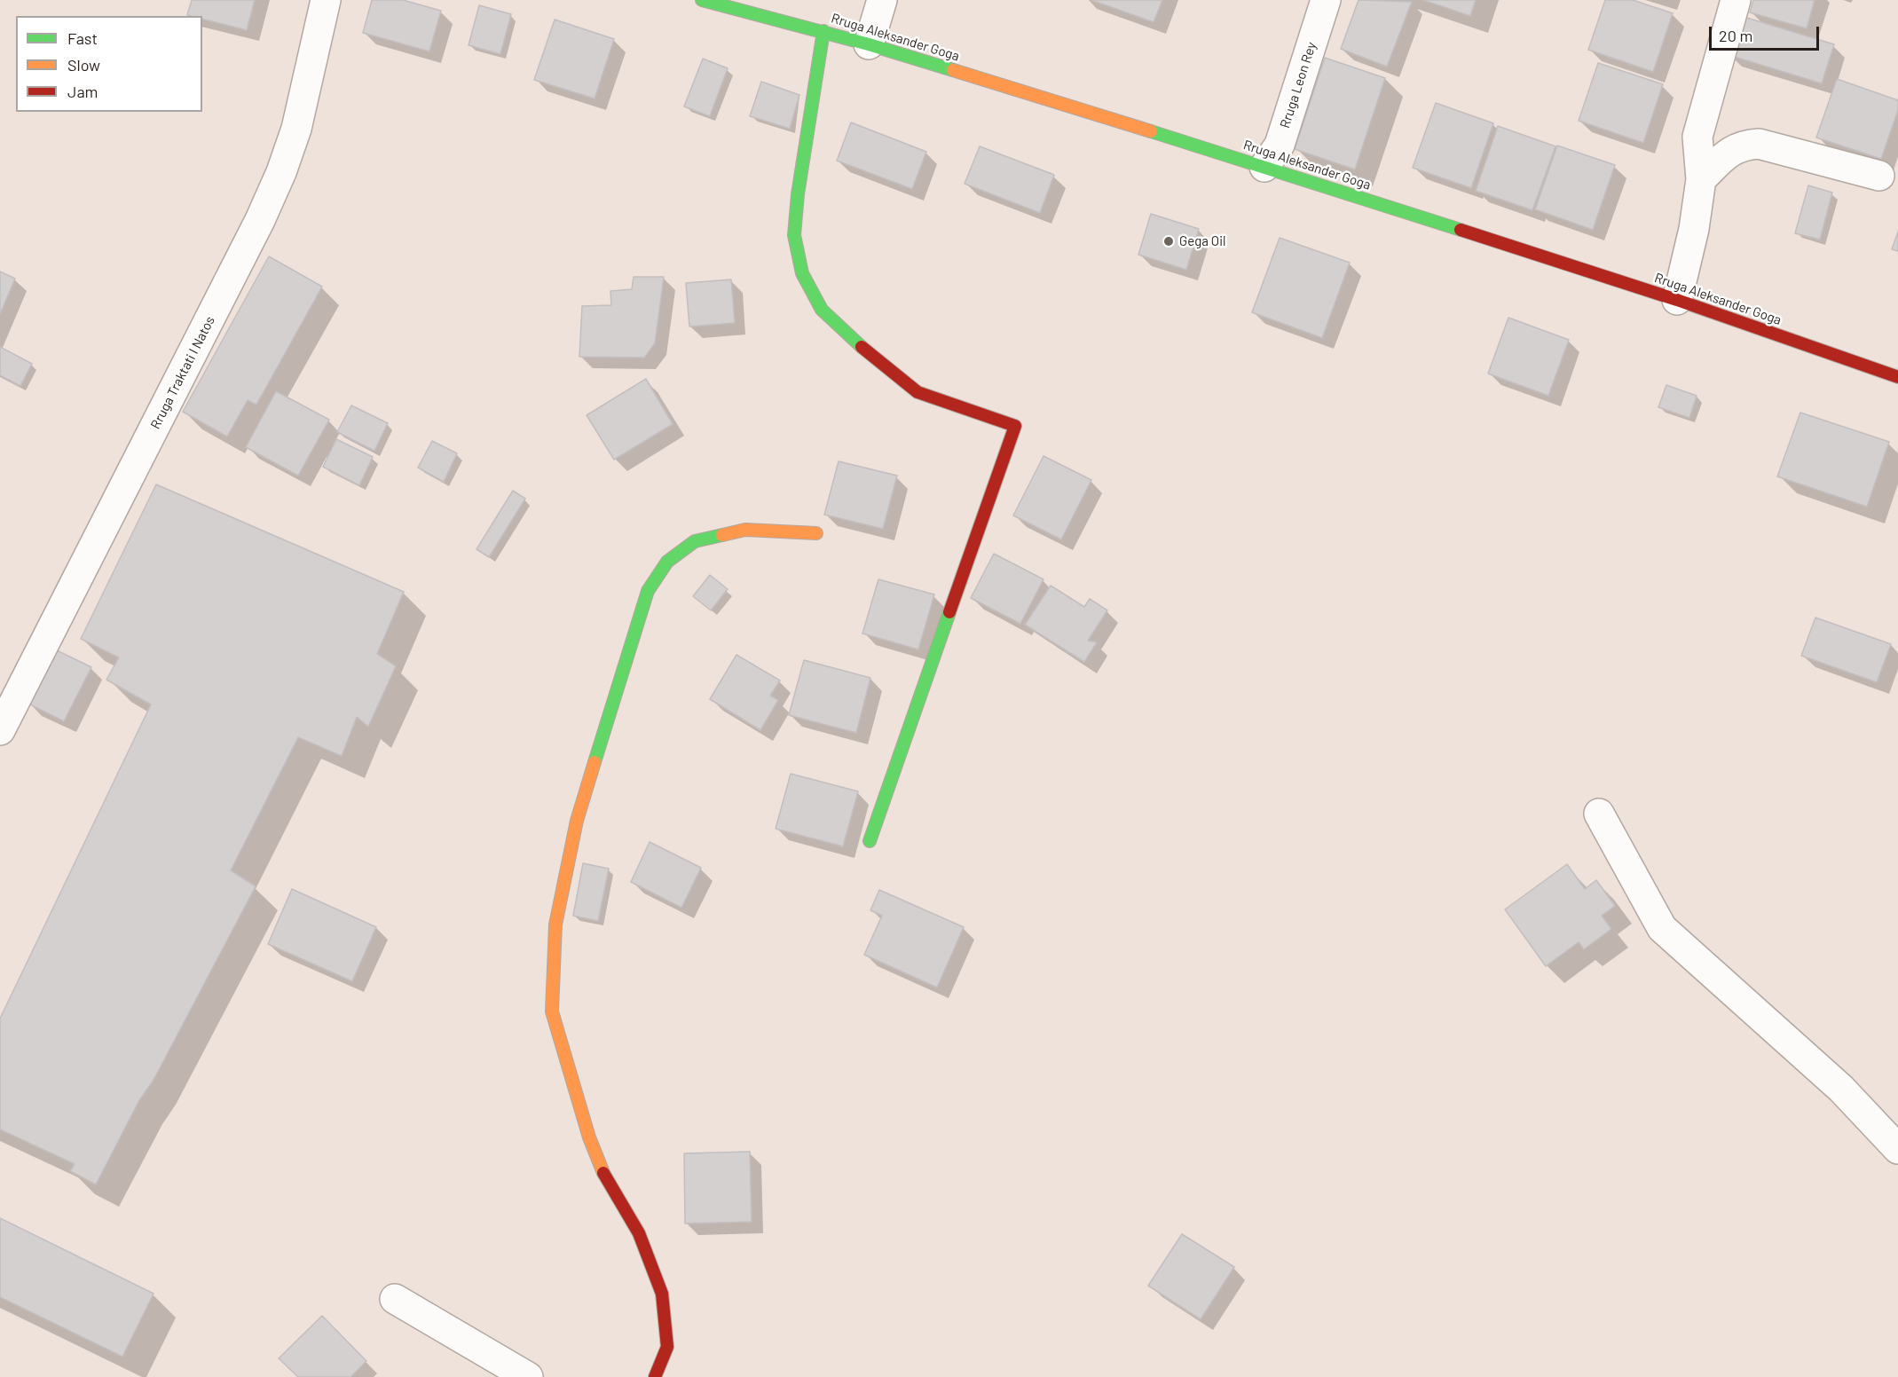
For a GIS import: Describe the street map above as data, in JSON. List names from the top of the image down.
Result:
{
  "streets": {
    "street": ["Rruga Aleksander Goga", "Rruga Leon Rey", "Rruga Traktati I Natos"]
  },
  "crossings": [
    ["Rruga Aleksander Goga", "Rruga Leon Rey"]
  ],
  "places": ["Gega Oil"],
  "legend": ["Fast", "Slow", "Jam"],
  "scale_bar": "20 m"
}
